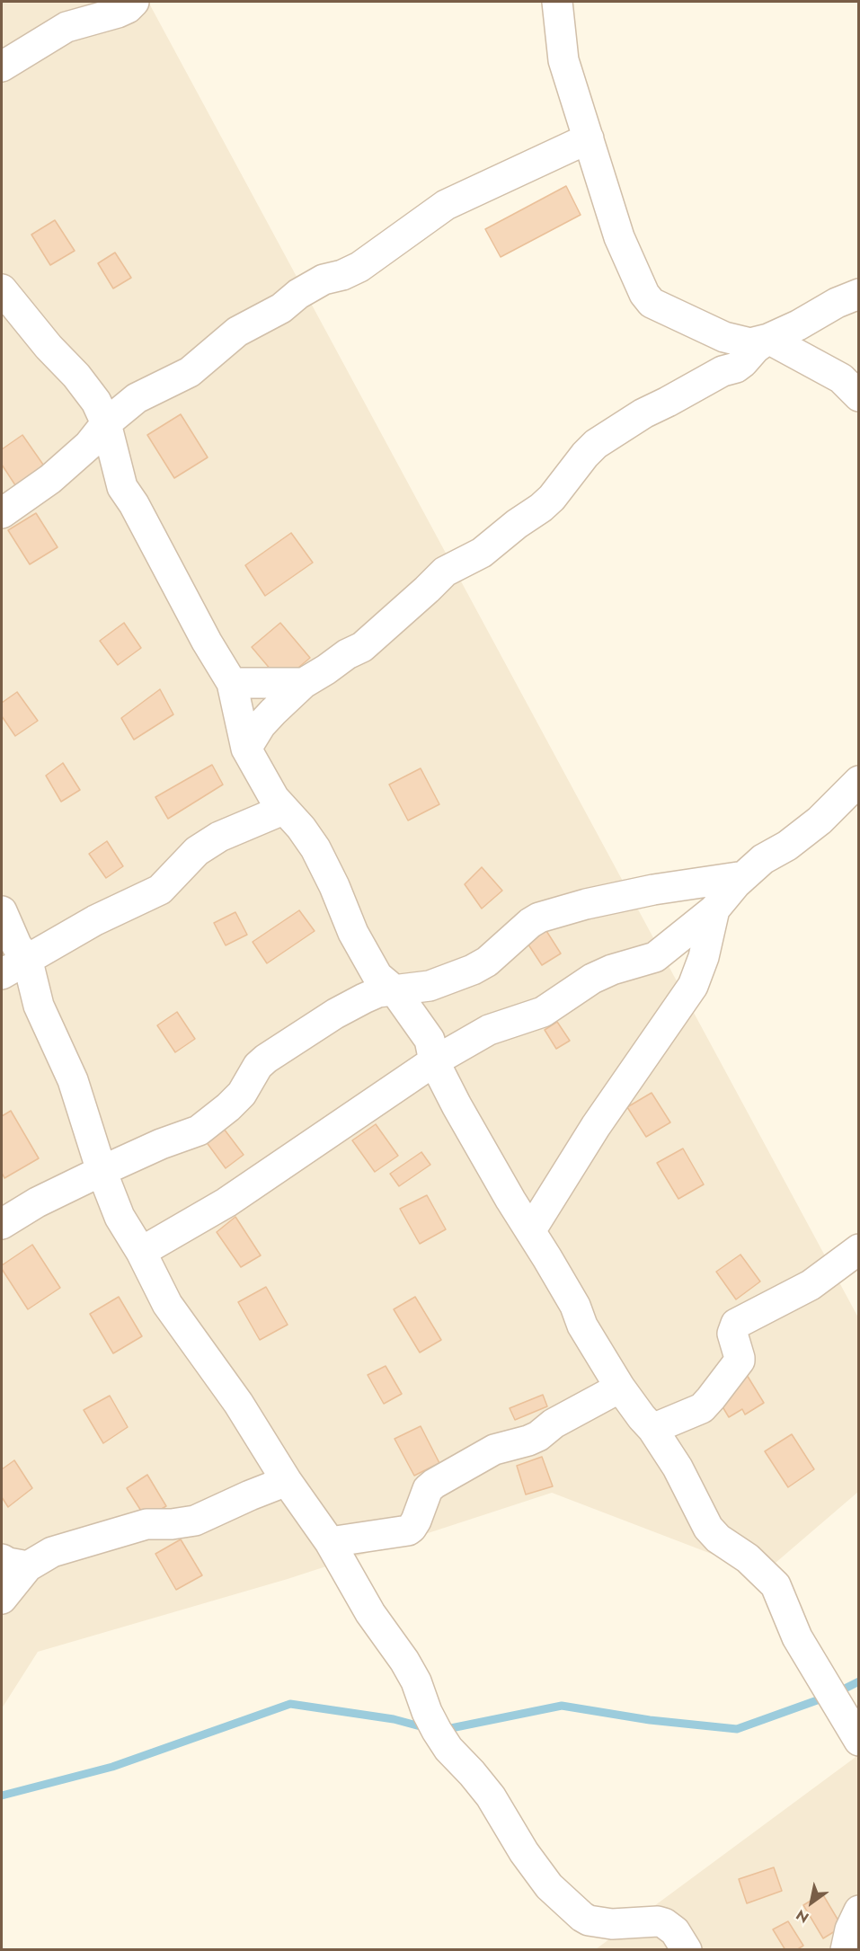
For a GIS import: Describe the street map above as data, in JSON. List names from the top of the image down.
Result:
{
  "north": "bottom left"
}
